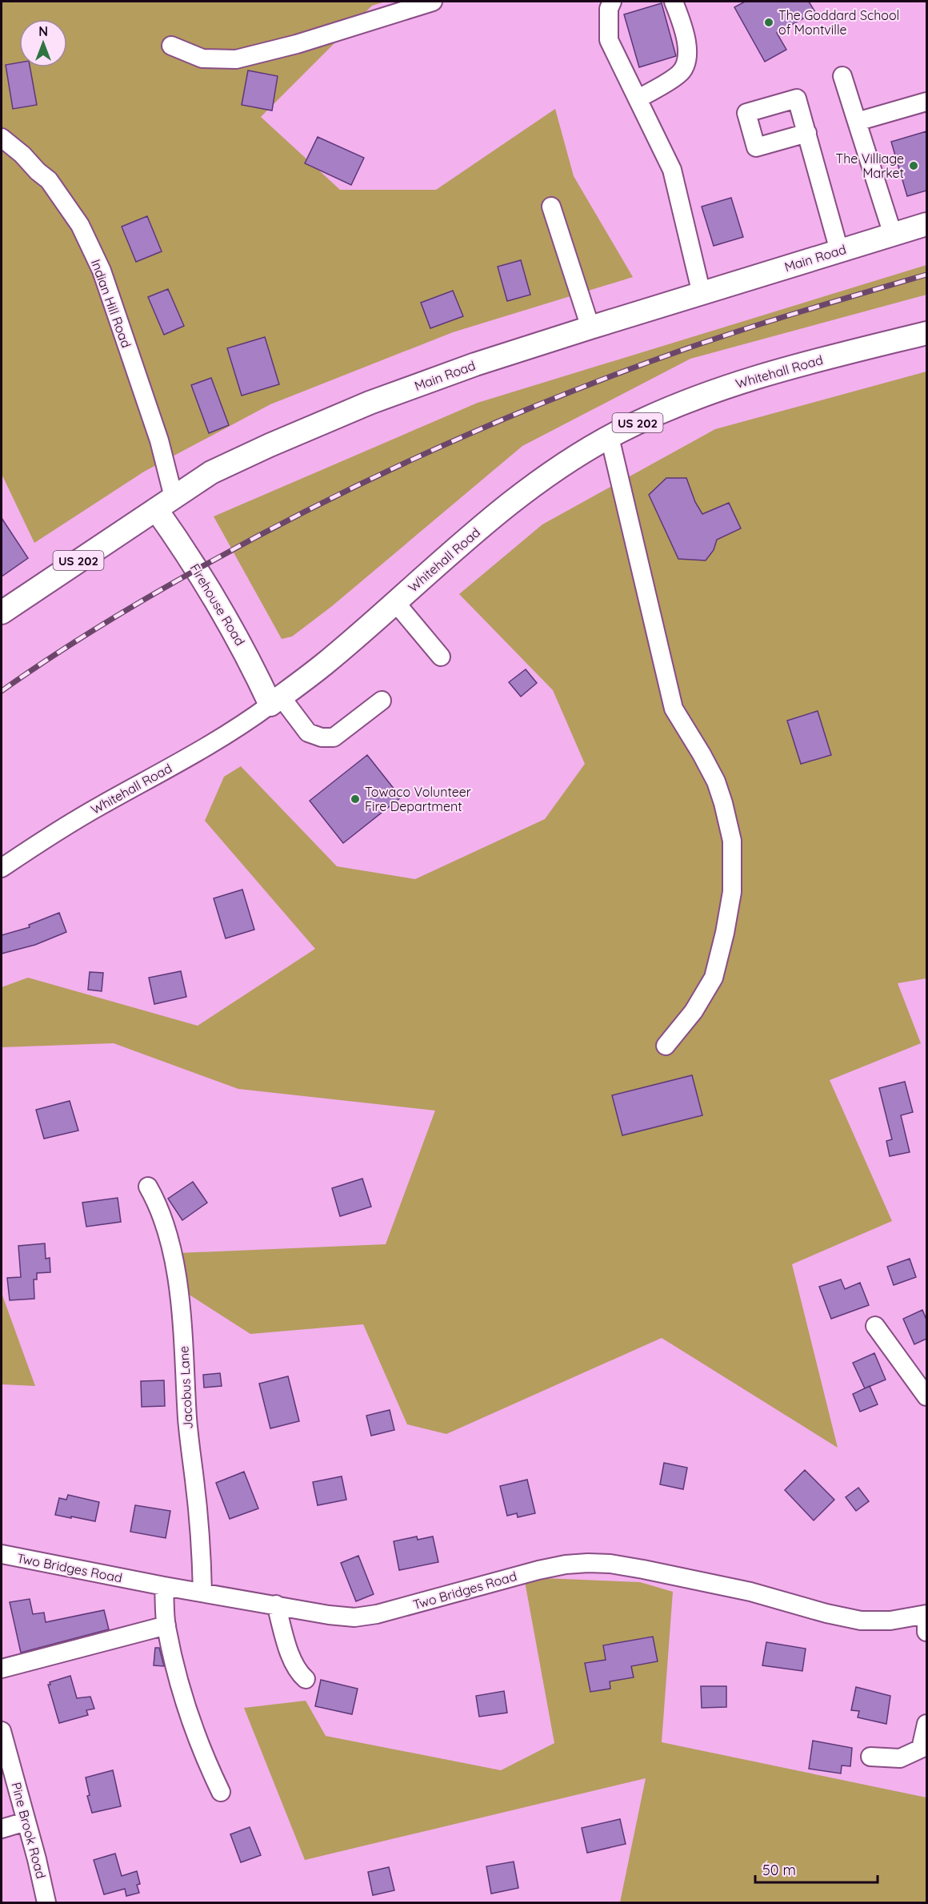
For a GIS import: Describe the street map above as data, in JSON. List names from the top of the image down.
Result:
{
  "streets": {
    "main road": [
      "Main Road",
      "Whitehall Road",
      "US 202",
      "Firehouse Road"
    ],
    "street": [
      "Indian Hill Road",
      "Jacobus Lane",
      "Two Bridges Road",
      "Pine Brook Road"
    ]
  },
  "crossings": [
    ["Main Road", "Indian Hill Road"],
    ["Main Road", "Firehouse Road"],
    ["Indian Hill Road", "Firehouse Road"],
    ["Whitehall Road", "Firehouse Road"],
    ["Jacobus Lane", "Two Bridges Road"]
  ],
  "places": ["The Goddard School of Montville", "The Villiage Market", "Towaco Volunteer Fire Department"],
  "scale_bar": "50 m",
  "north": "top"
}
